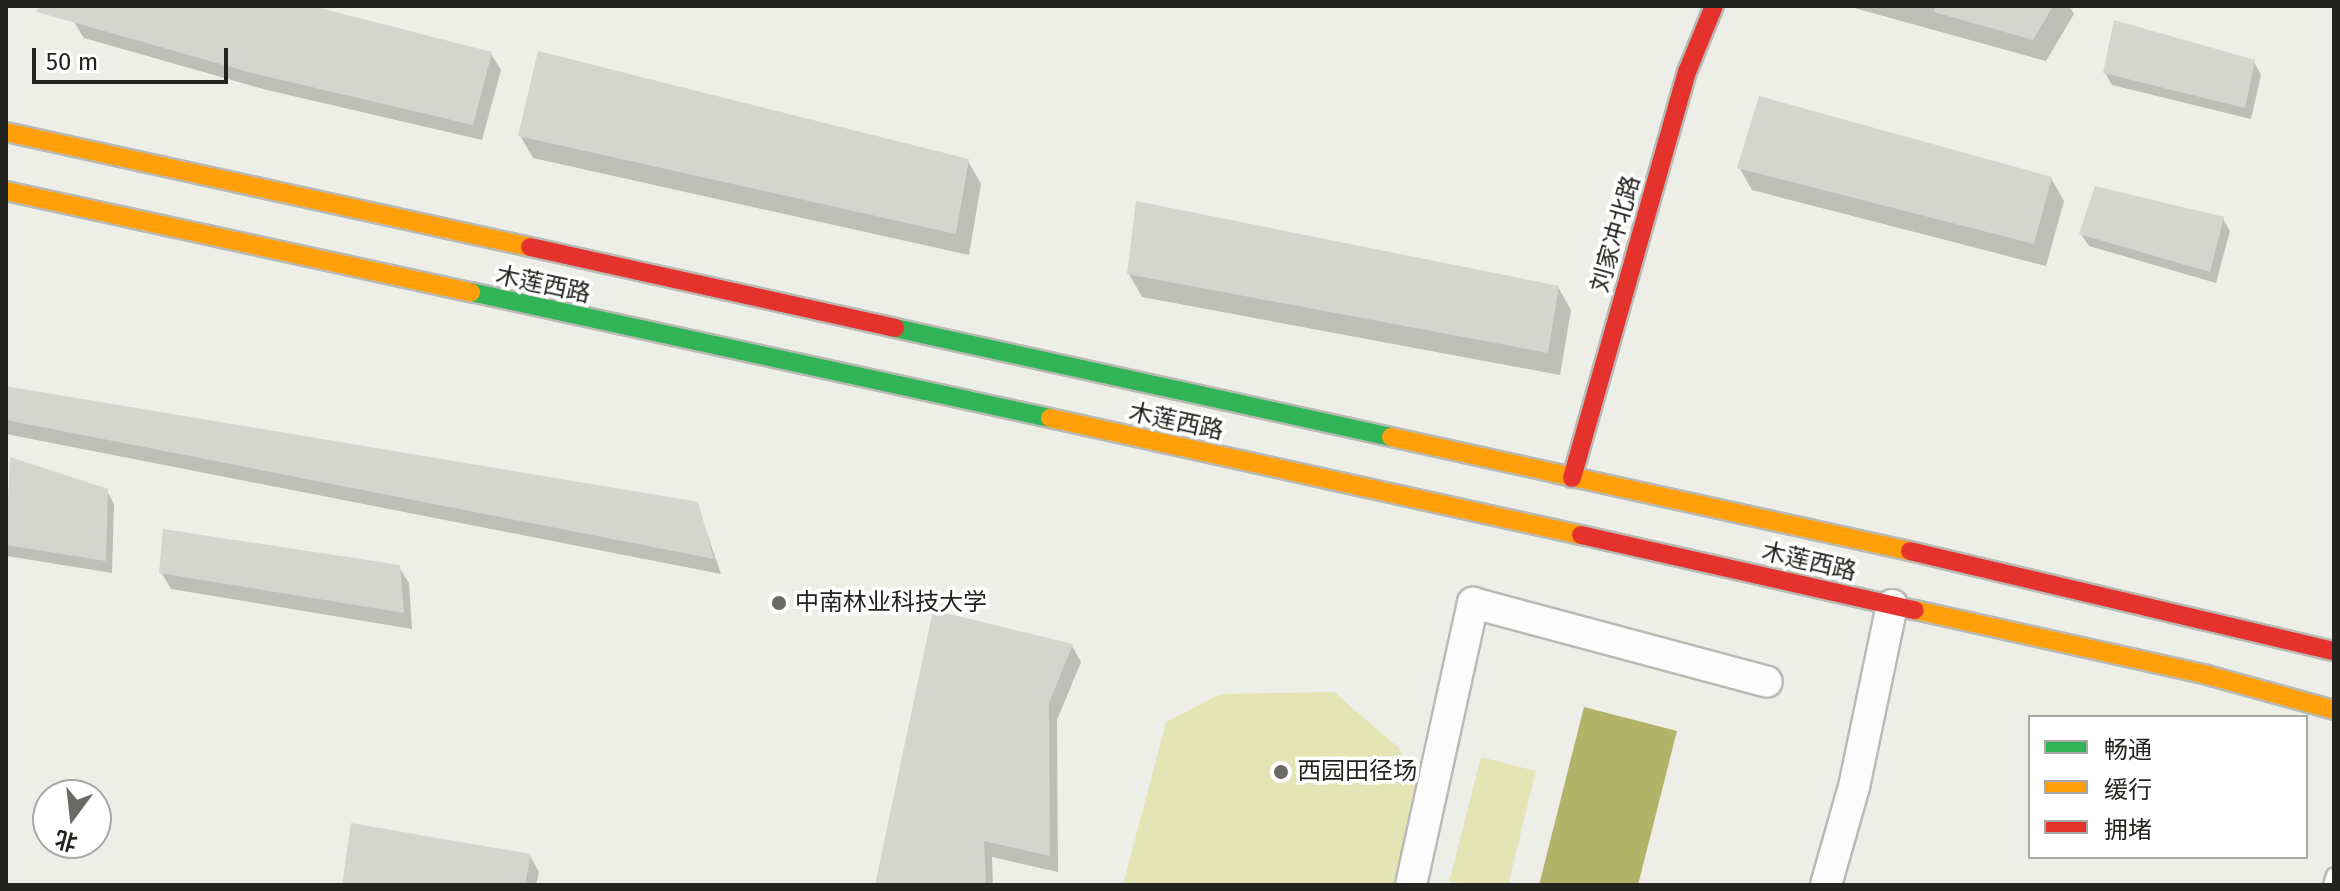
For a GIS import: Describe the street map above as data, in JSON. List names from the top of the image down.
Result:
{
  "streets": {
    "main road": ["刘家冲北路", "木莲西路"]
  },
  "crossings": [
    ["刘家冲北路", "木莲西路"]
  ],
  "places": ["中南林业科技大学", "西园田径场"],
  "legend": ["畅通", "缓行", "拥堵"],
  "scale_bar": "50 m",
  "north": "bottom"
}
